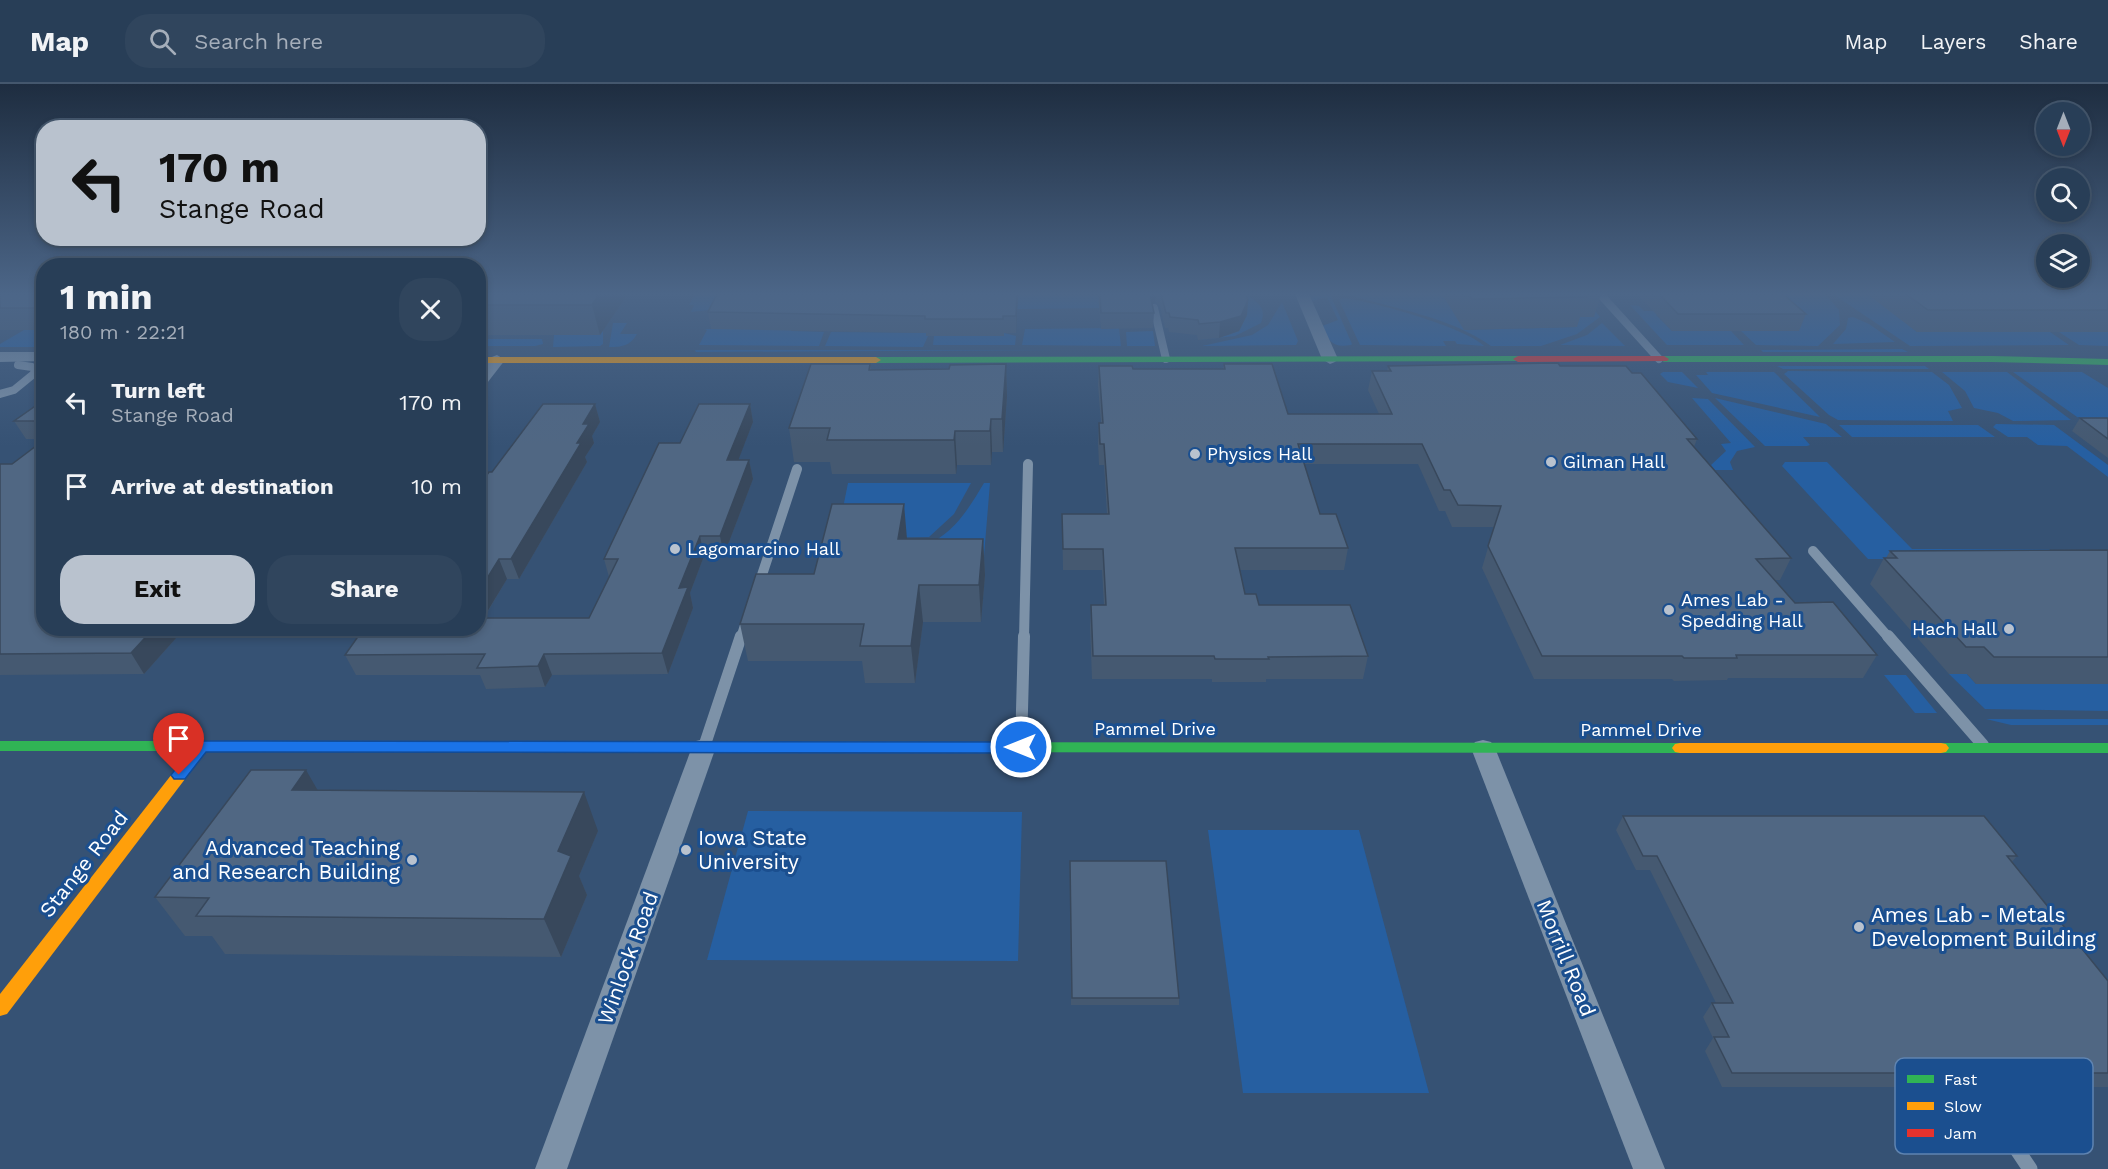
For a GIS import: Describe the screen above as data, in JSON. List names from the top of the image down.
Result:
{
  "streets": {
    "street": [
      "Pammel Drive",
      "Stange Road",
      "Winlock Road",
      "Morrill Road"
    ]
  },
  "crossings": [
    ["Pammel Drive", "Stange Road"],
    ["Pammel Drive", "Winlock Road"],
    ["Pammel Drive", "Morrill Road"]
  ],
  "places": [
    "Physics Hall",
    "Gilman Hall",
    "Lagomarcino Hall",
    "Ames Lab - Spedding Hall",
    "Hach Hall",
    "Iowa State University",
    "Advanced Teaching and Research Building",
    "Ames Lab - Metals Development Building"
  ],
  "legend": ["Fast", "Slow", "Jam"],
  "north": "bottom",
  "page": {
    "header": "Map",
    "search": "Search here",
    "nav": ["Map", "Layers", "Share"],
    "turn": ["170 m", "Stange Road"],
    "heading": ["1 min", "180 m · 22:21"],
    "list": [
      {
        "name": "Turn left",
        "note": "Stange Road",
        "value": "170 m"
      },
      {
        "name": "Arrive at destination",
        "value": "10 m"
      }
    ],
    "buttons": ["Exit", "Share"]
  }
}
